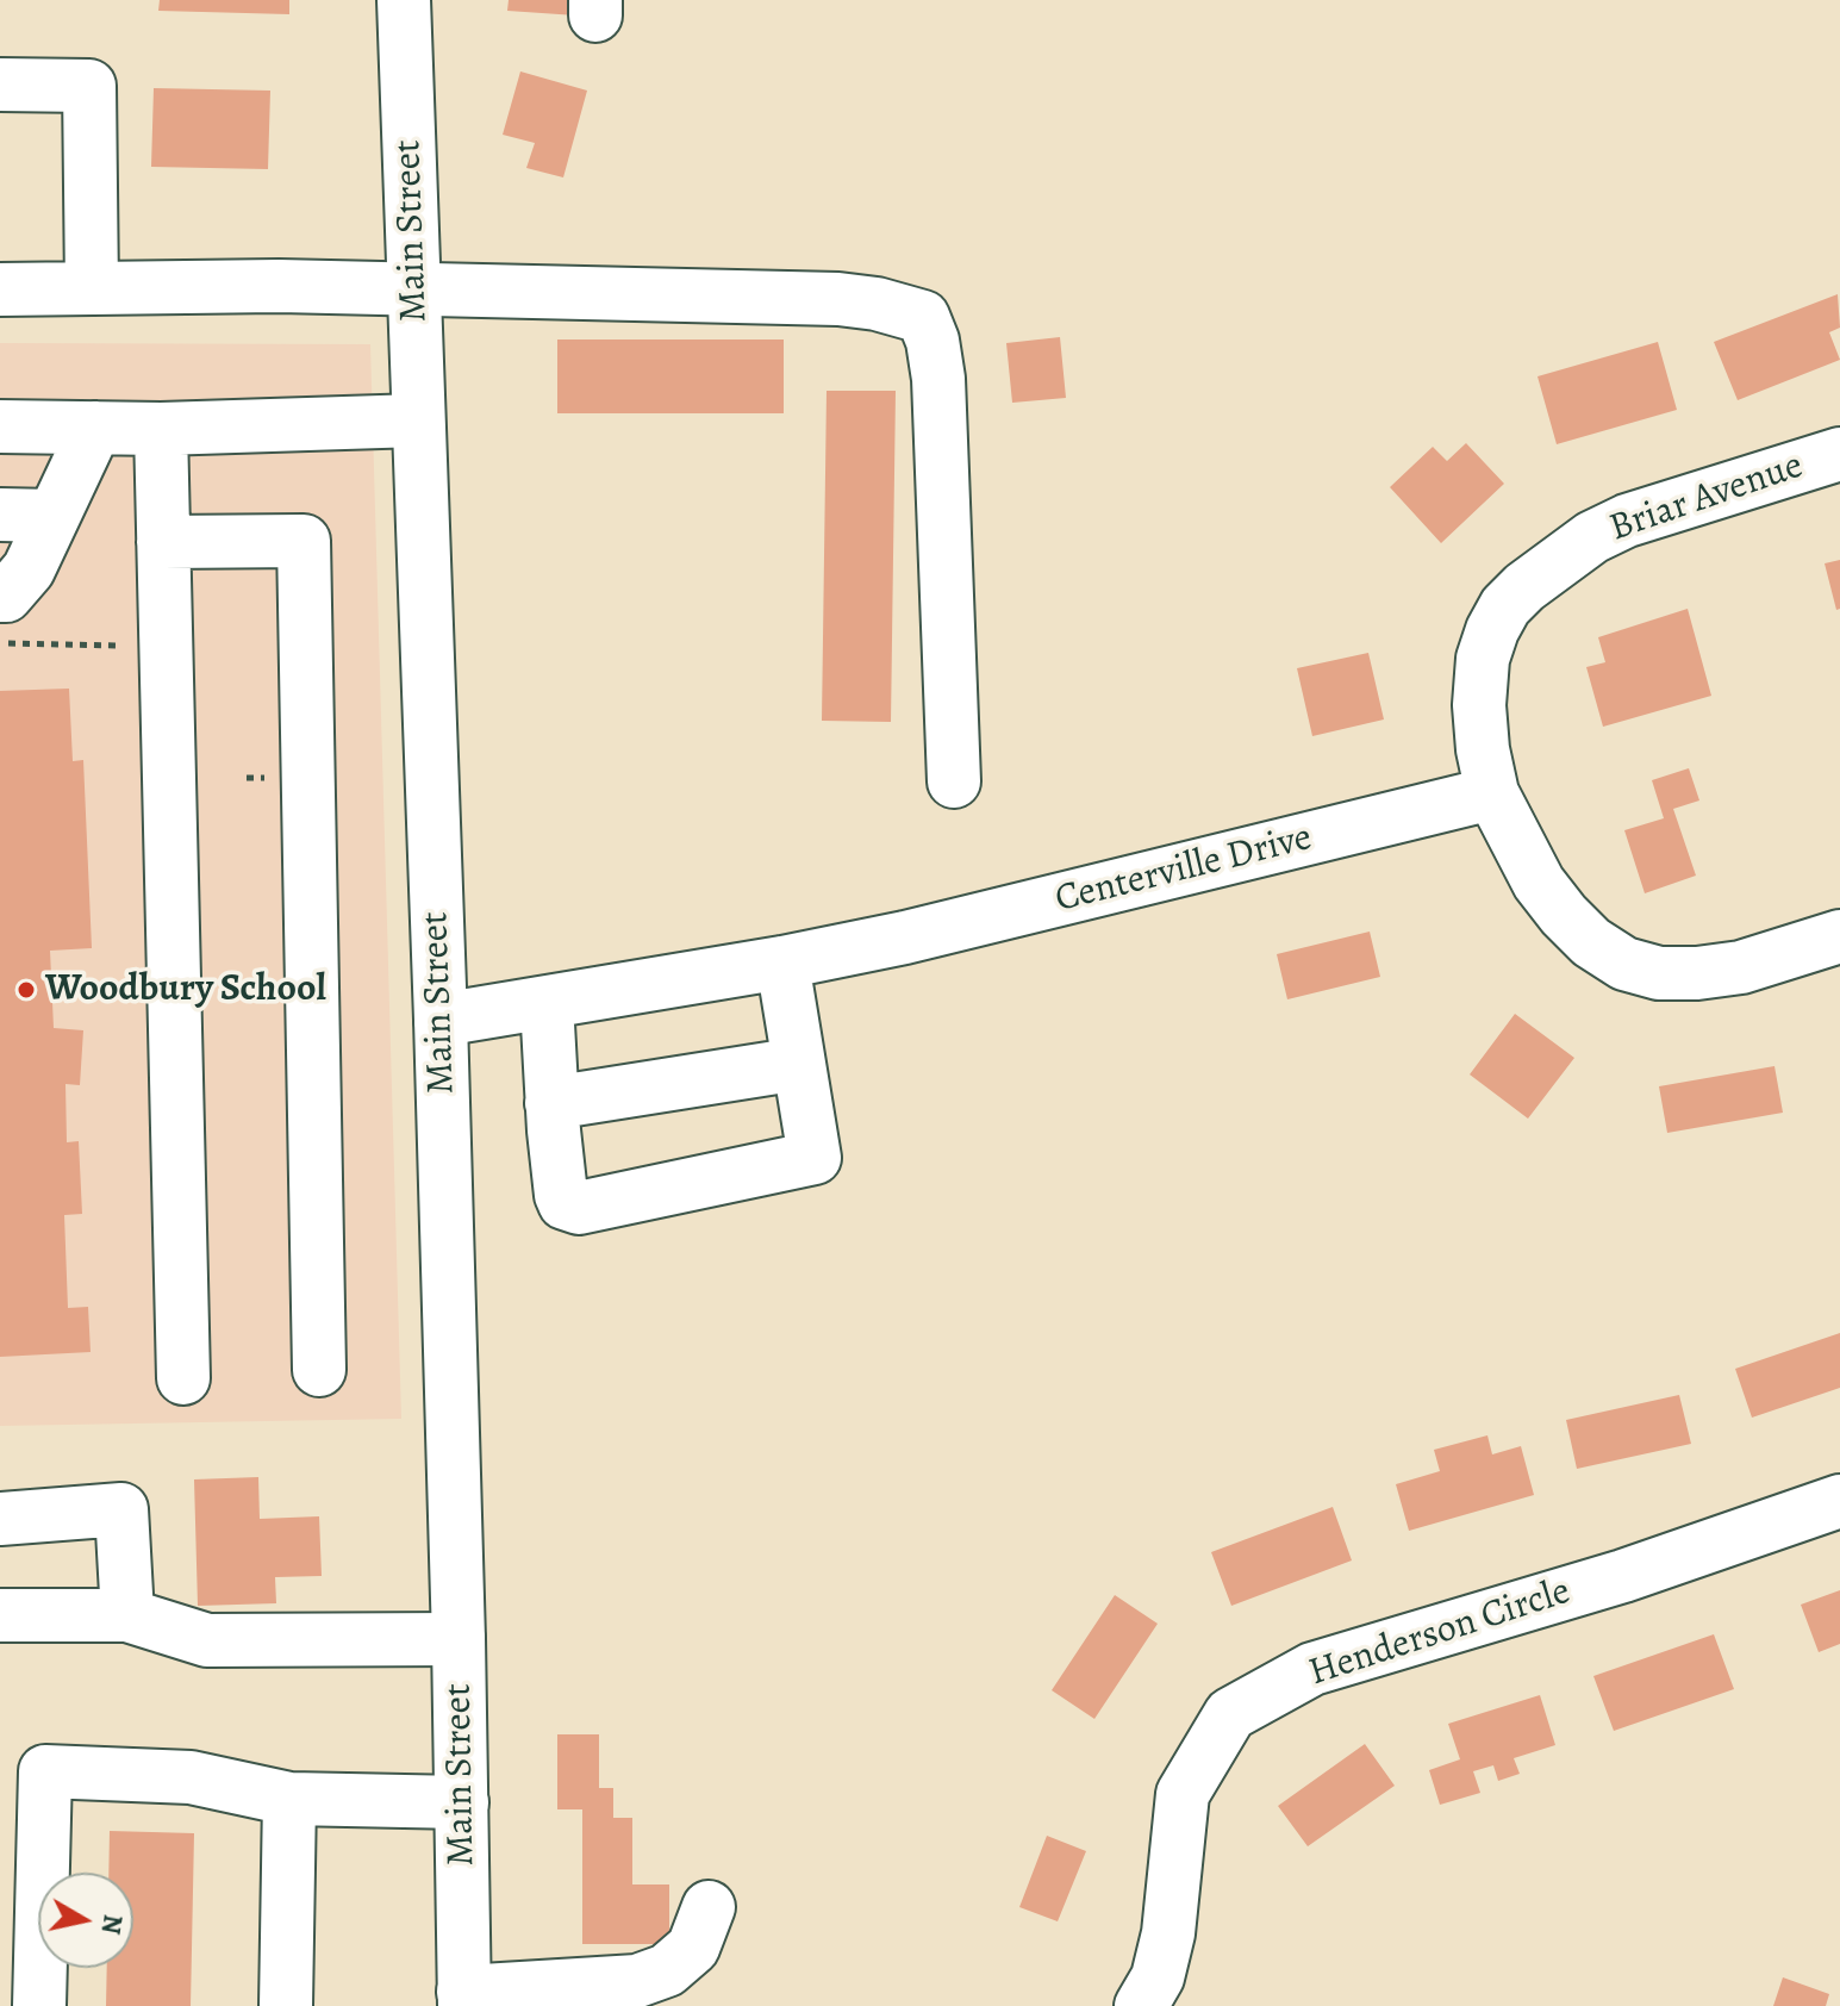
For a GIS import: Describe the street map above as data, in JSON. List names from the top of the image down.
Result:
{
  "streets": {
    "street": [
      "Main Street",
      "Briar Avenue",
      "Centerville Drive",
      "Henderson Circle"
    ]
  },
  "crossings": [
    ["Main Street", "Centerville Drive"],
    ["Briar Avenue", "Centerville Drive"]
  ],
  "places": ["Woodbury School"],
  "north": "right"
}
